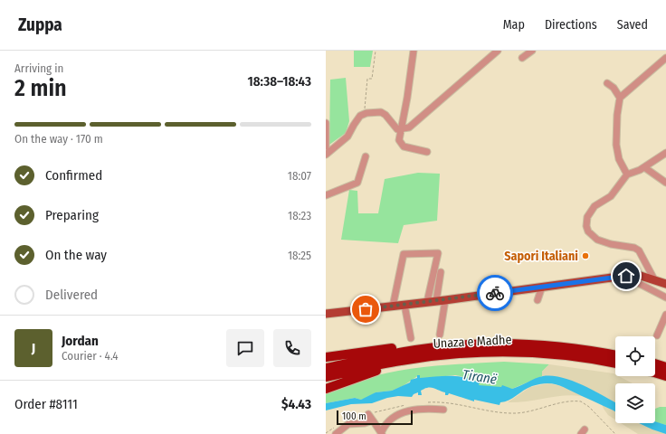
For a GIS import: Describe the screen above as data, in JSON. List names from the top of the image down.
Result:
{
  "streets": {
    "highway": ["Unaza e Madhe"]
  },
  "water": ["Tiranë"],
  "places": ["Sapori Italiani"],
  "scale_bar": "100 m",
  "page": {
    "header": "Zuppa",
    "nav": ["Map", "Directions", "Saved"],
    "heading": ["2 min", "Arriving in", "18:38–18:43"],
    "panel": [
      "Jordan",
      "Courier · 4.4",
      "Order #8111",
      "$4.43"
    ],
    "bar": "On the way · 170 m",
    "list": [
      ["Confirmed", "18:07"],
      ["Preparing", "18:23"],
      ["On the way", "18:25"],
      "Delivered"
    ],
    "round": "J",
    "scale": "100 m"
  }
}
